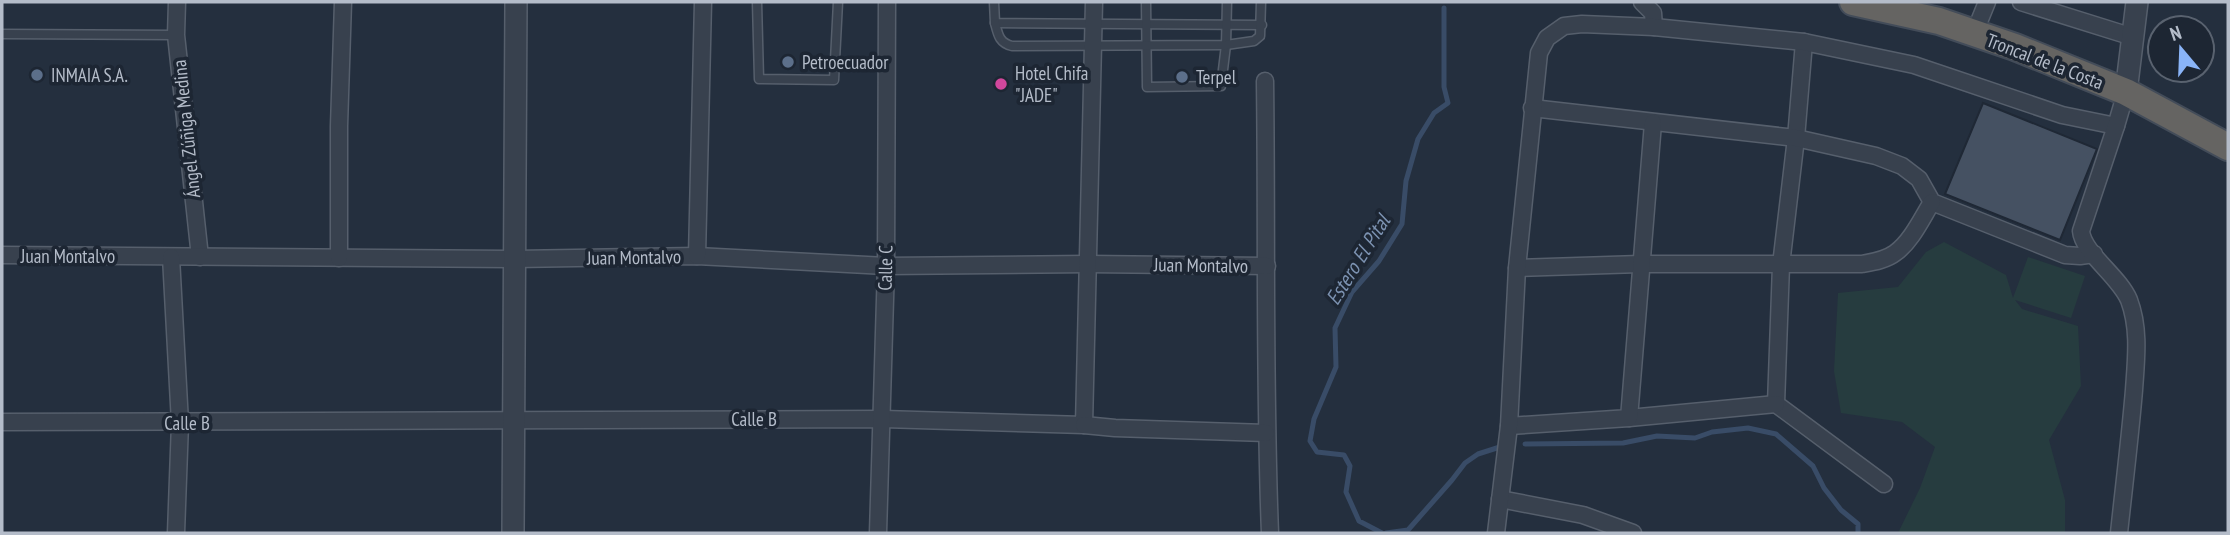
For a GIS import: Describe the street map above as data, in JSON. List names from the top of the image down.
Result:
{
  "streets": {
    "highway": ["Troncal de la Costa"],
    "street": [
      "Ángel Zúñiga Medina",
      "Juan Montalvo",
      "Calle C",
      "Calle B"
    ]
  },
  "crossings": [
    ["Ángel Zúñiga Medina", "Juan Montalvo"],
    ["Juan Montalvo", "Calle C"],
    ["Calle C", "Calle B"]
  ],
  "water": ["Estero El Pital"],
  "places": [
    "Petroecuador",
    "INMAIA S.A.",
    "Terpel",
    "Hotel Chifa \"JADE\""
  ],
  "north": "top"
}
